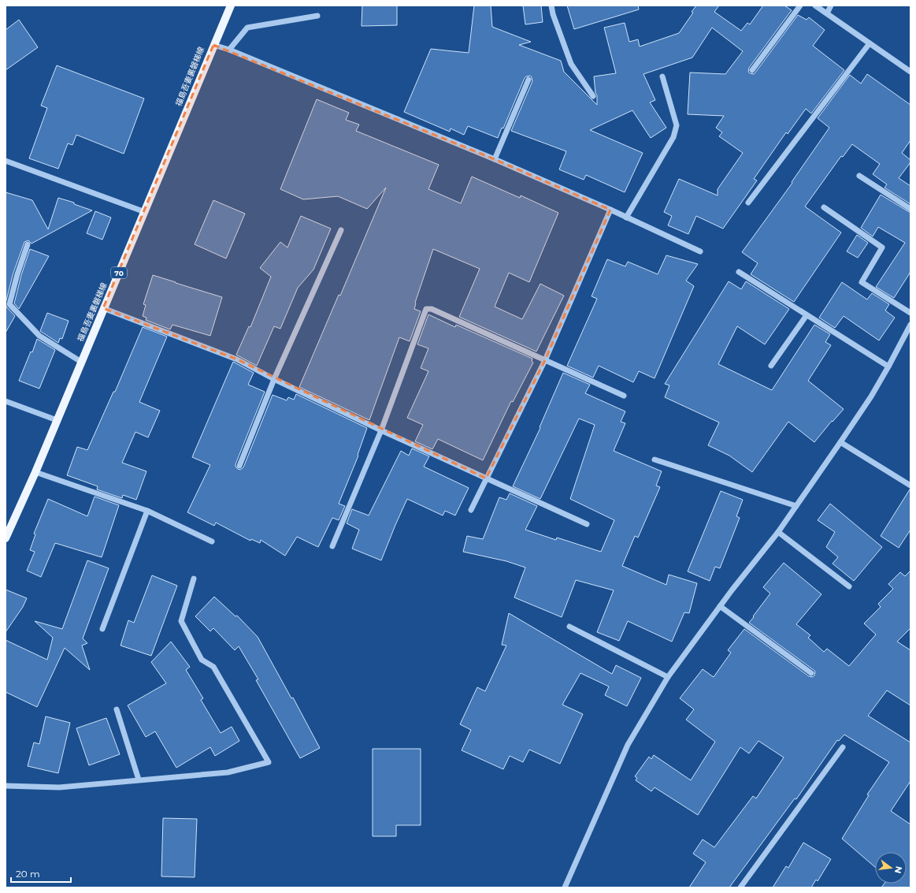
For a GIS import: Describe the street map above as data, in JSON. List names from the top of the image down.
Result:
{
  "streets": {
    "main road": ["福島吾妻裏磐梯線", "70"]
  },
  "scale_bar": "20 m",
  "north": "right"
}
